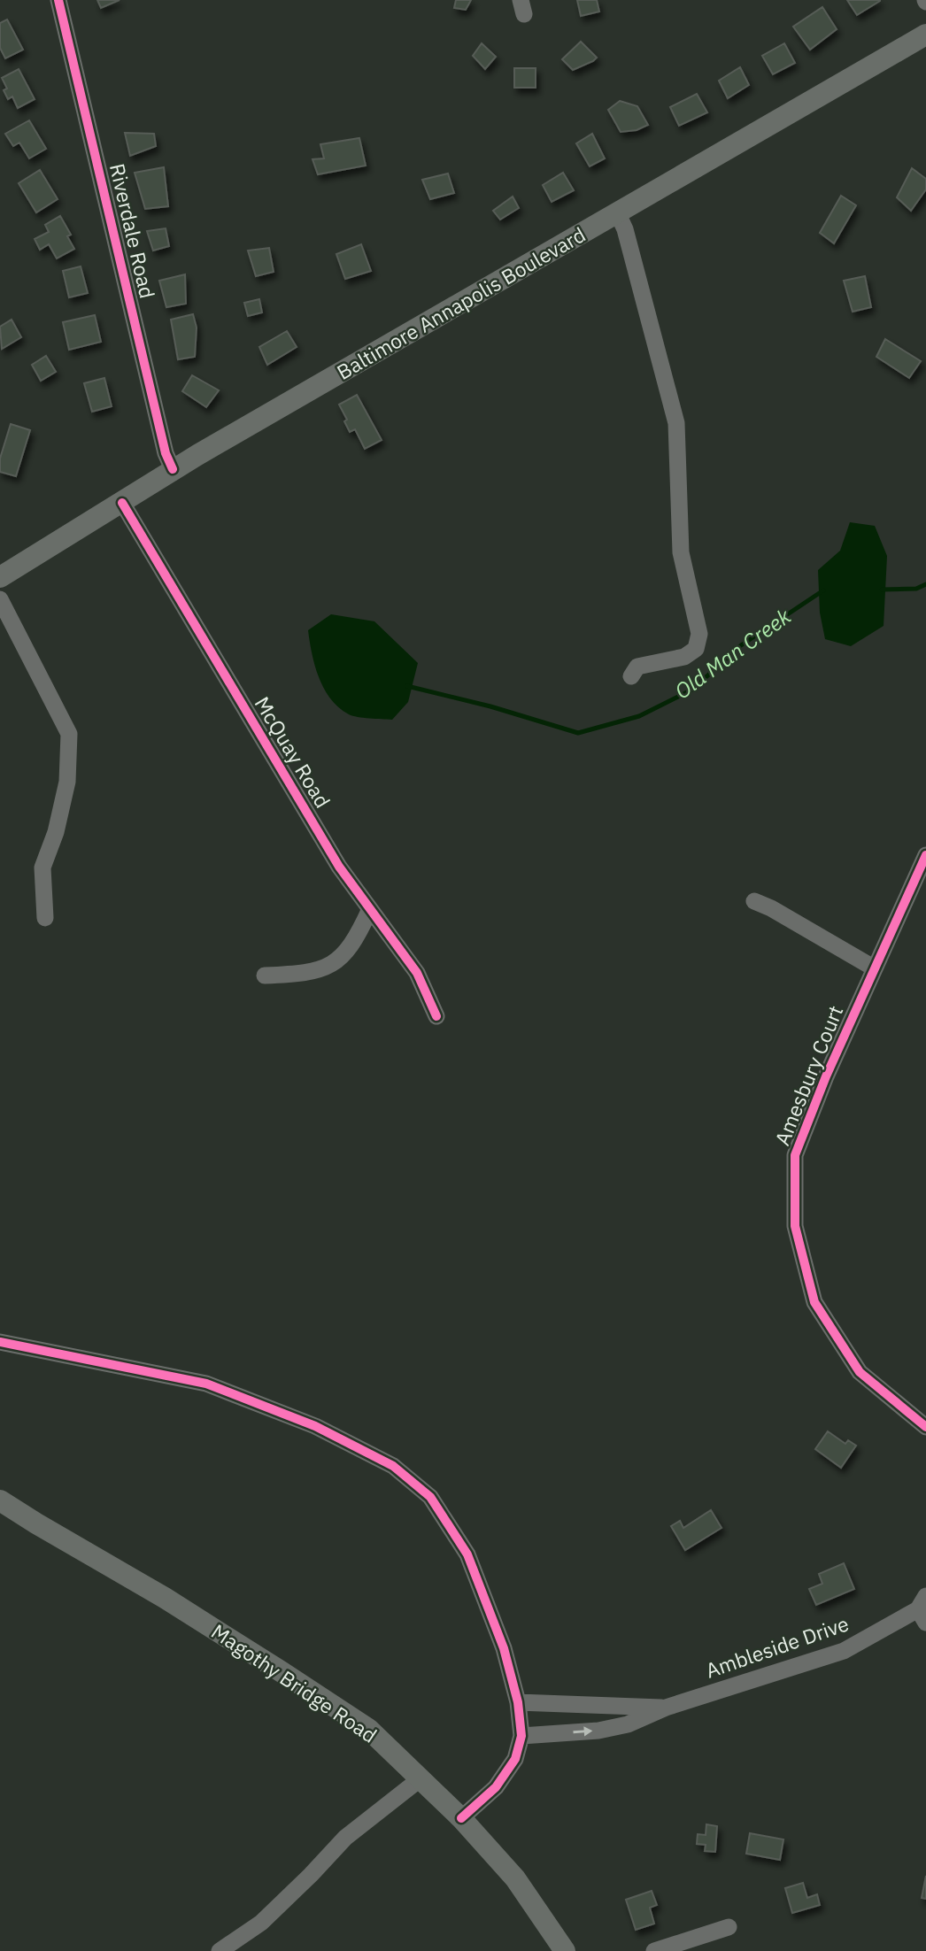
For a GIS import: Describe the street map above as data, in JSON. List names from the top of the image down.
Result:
{
  "streets": {
    "main road": ["Baltimore Annapolis Boulevard", "Magothy Bridge Road"],
    "street": [
      "Riverdale Road",
      "McQuay Road",
      "Amesbury Court",
      "Ambleside Drive"
    ]
  },
  "crossings": [
    ["Riverdale Road", "Baltimore Annapolis Boulevard"],
    ["Baltimore Annapolis Boulevard", "McQuay Road"]
  ],
  "water": ["Old Man Creek"]
}
